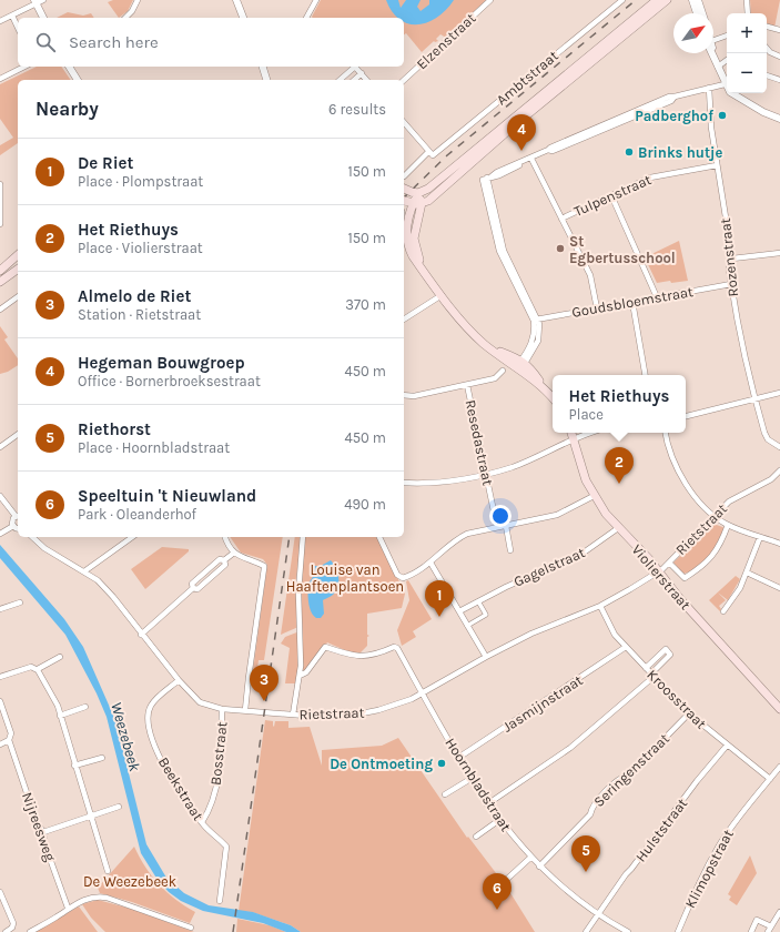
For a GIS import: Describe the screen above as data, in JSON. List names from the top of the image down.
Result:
{
  "streets": {
    "main road": ["Violierstraat"],
    "street": [
      "Elzenstraat",
      "Ambtstraat",
      "Tulpenstraat",
      "Rozenstraat",
      "Goudsbloemstraat",
      "Resedastraat",
      "Rietstraat",
      "Gagelstraat",
      "Kroosstraat",
      "Jasmijnstraat",
      "Bosstraat",
      "Seringenstraat",
      "Hoornbladstraat",
      "Beekstraat",
      "Nijreesweg",
      "Hulststraat",
      "Klimopstraat"
    ]
  },
  "crossings": [
    ["Tulpenstraat", "Rozenstraat"],
    ["Rozenstraat", "Goudsbloemstraat"],
    ["Rietstraat", "Violierstraat"],
    ["Rietstraat", "Kroosstraat"],
    ["Rietstraat", "Bosstraat"],
    ["Rietstraat", "Hoornbladstraat"],
    ["Rietstraat", "Beekstraat"],
    ["Gagelstraat", "Violierstraat"],
    ["Kroosstraat", "Jasmijnstraat"],
    ["Kroosstraat", "Seringenstraat"],
    ["Kroosstraat", "Hulststraat"],
    ["Kroosstraat", "Klimopstraat"],
    ["Jasmijnstraat", "Hoornbladstraat"],
    ["Bosstraat", "Beekstraat"],
    ["Seringenstraat", "Hoornbladstraat"],
    ["Hoornbladstraat", "Hulststraat"]
  ],
  "water": ["Weezebeek"],
  "parks": ["Louise van Haaftenplantsoen", "De Weezebeek"],
  "places": [
    "Padberghof",
    "Brinks hutje",
    "St Egbertusschool",
    "De Ontmoeting"
  ],
  "north": "top right",
  "page": {
    "map_buttons": ["+", "−"],
    "search": "Search here",
    "heading": ["Nearby", "6 results"],
    "pins": [
      "4",
      "2",
      "1",
      "3",
      "5",
      "6"
    ],
    "list": [
      {
        "mark": "1",
        "name": "De Riet",
        "note": "Place · Plompstraat",
        "value": "150 m"
      },
      {
        "mark": "2",
        "name": "Het Riethuys",
        "note": "Place · Violierstraat",
        "value": "150 m"
      },
      {
        "mark": "3",
        "name": "Almelo de Riet",
        "note": "Station · Rietstraat",
        "value": "370 m"
      },
      {
        "mark": "4",
        "name": "Hegeman Bouwgroep",
        "note": "Office · Bornerbroeksestraat",
        "value": "450 m"
      },
      {
        "mark": "5",
        "name": "Riethorst",
        "note": "Place · Hoornbladstraat",
        "value": "450 m"
      },
      {
        "mark": "6",
        "name": "Speeltuin 't Nieuwland",
        "note": "Park · Oleanderhof",
        "value": "490 m"
      }
    ],
    "popup": ["Het Riethuys", "Place"]
  }
}
